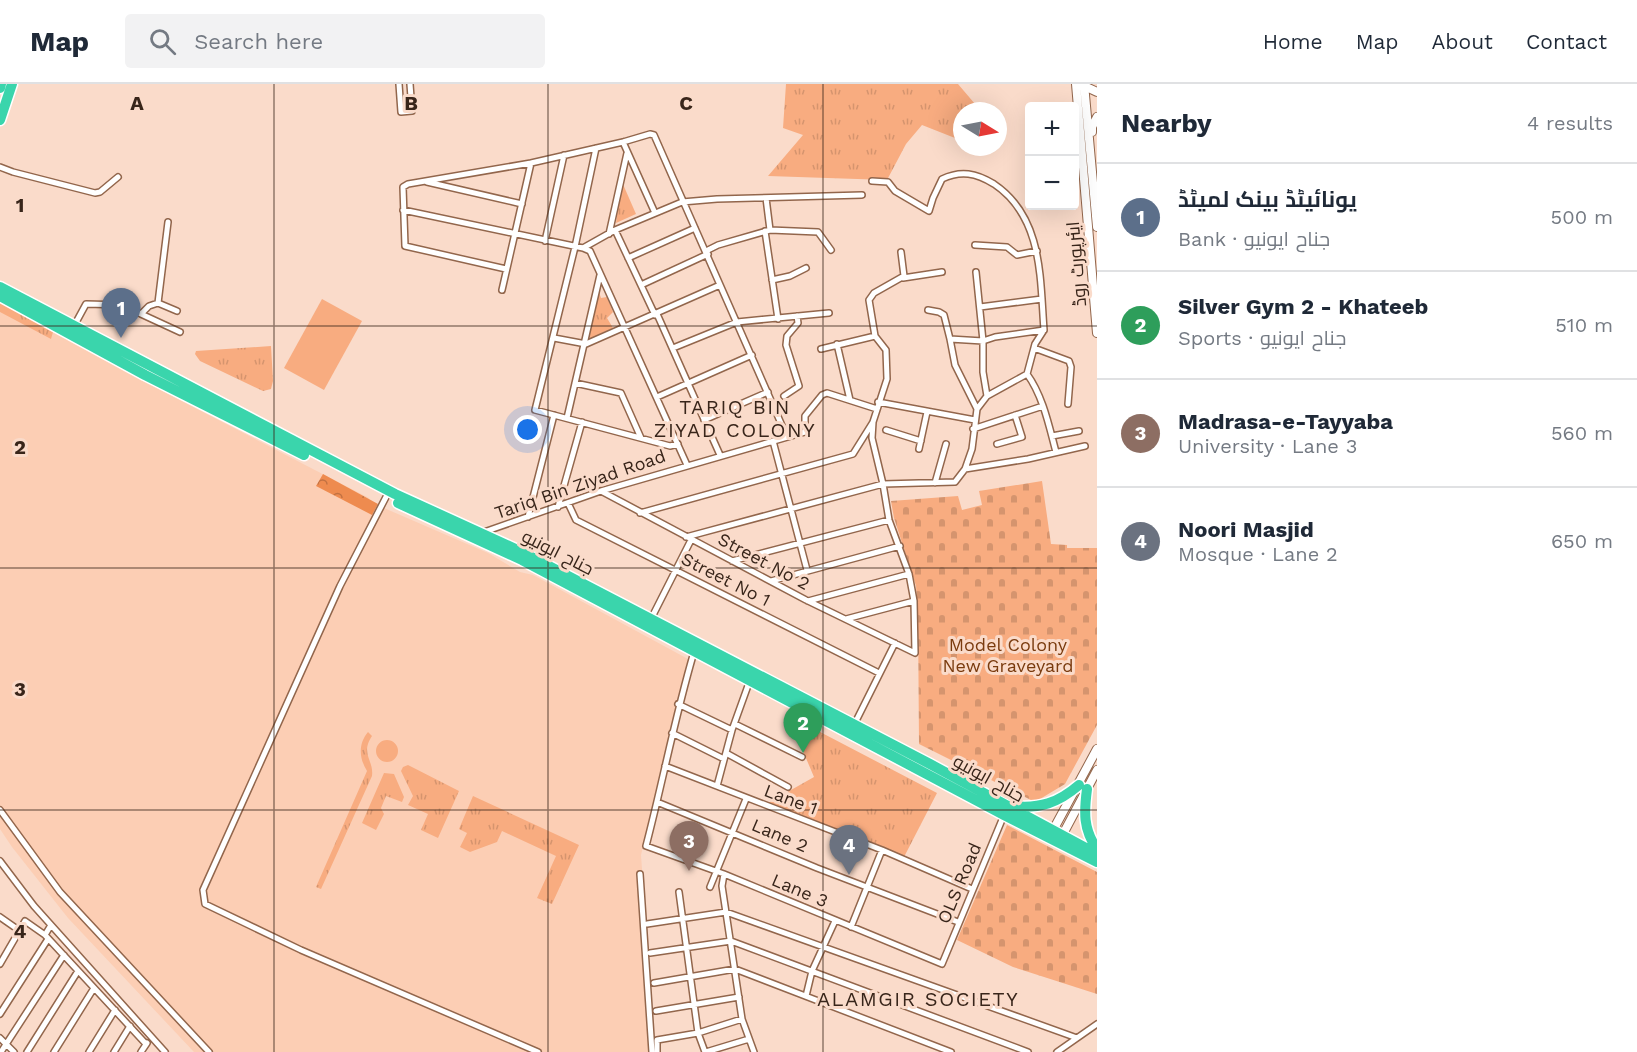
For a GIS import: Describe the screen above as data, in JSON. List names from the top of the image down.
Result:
{
  "streets": {
    "highway": ["جناح ایونیو"],
    "main road": ["ایئرپورٹ روڈ"],
    "street": [
      "Tariq Bin Ziyad Road",
      "Street No 2",
      "Street No 1",
      "Lane 1",
      "Lane 2",
      "OLS Road",
      "Lane 3"
    ]
  },
  "crossings": [
    ["Tariq Bin Ziyad Road", "جناح ایونیو"],
    ["Tariq Bin Ziyad Road", "Street No 2"],
    ["Tariq Bin Ziyad Road", "Street No 1"],
    ["جناح ایونیو", "OLS Road"],
    ["Lane 1", "OLS Road"],
    ["Lane 2", "OLS Road"],
    ["Lane 2", "Lane 3"],
    ["OLS Road", "Lane 3"]
  ],
  "districts": ["TARIQ BIN ZIYAD COLONY", "ALAMGIR SOCIETY"],
  "parks": ["Model Colony New Graveyard"],
  "north": "right",
  "page": {
    "header": "Map",
    "search": "Search here",
    "nav": [
      "Home",
      "Map",
      "About",
      "Contact"
    ],
    "heading": ["Nearby", "4 results"],
    "map_buttons": ["+", "−"],
    "list": [
      {
        "mark": "1",
        "name": "یونائیٹڈ بینک لمیٹڈ",
        "note": "Bank · جناح ایونیو",
        "value": "500 m"
      },
      {
        "mark": "2",
        "name": "Silver Gym 2 - Khateeb",
        "note": "Sports · جناح ایونیو",
        "value": "510 m"
      },
      {
        "mark": "3",
        "name": "Madrasa-e-Tayyaba",
        "note": "University · Lane 3",
        "value": "560 m"
      },
      {
        "mark": "4",
        "name": "Noori Masjid",
        "note": "Mosque · Lane 2",
        "value": "650 m"
      }
    ],
    "pins": [
      "1",
      "2",
      "3",
      "4"
    ]
  },
  "grid": {
    "columns": ["A", "B", "C"],
    "rows": [
      "1",
      "2",
      "3",
      "4"
    ]
  }
}
